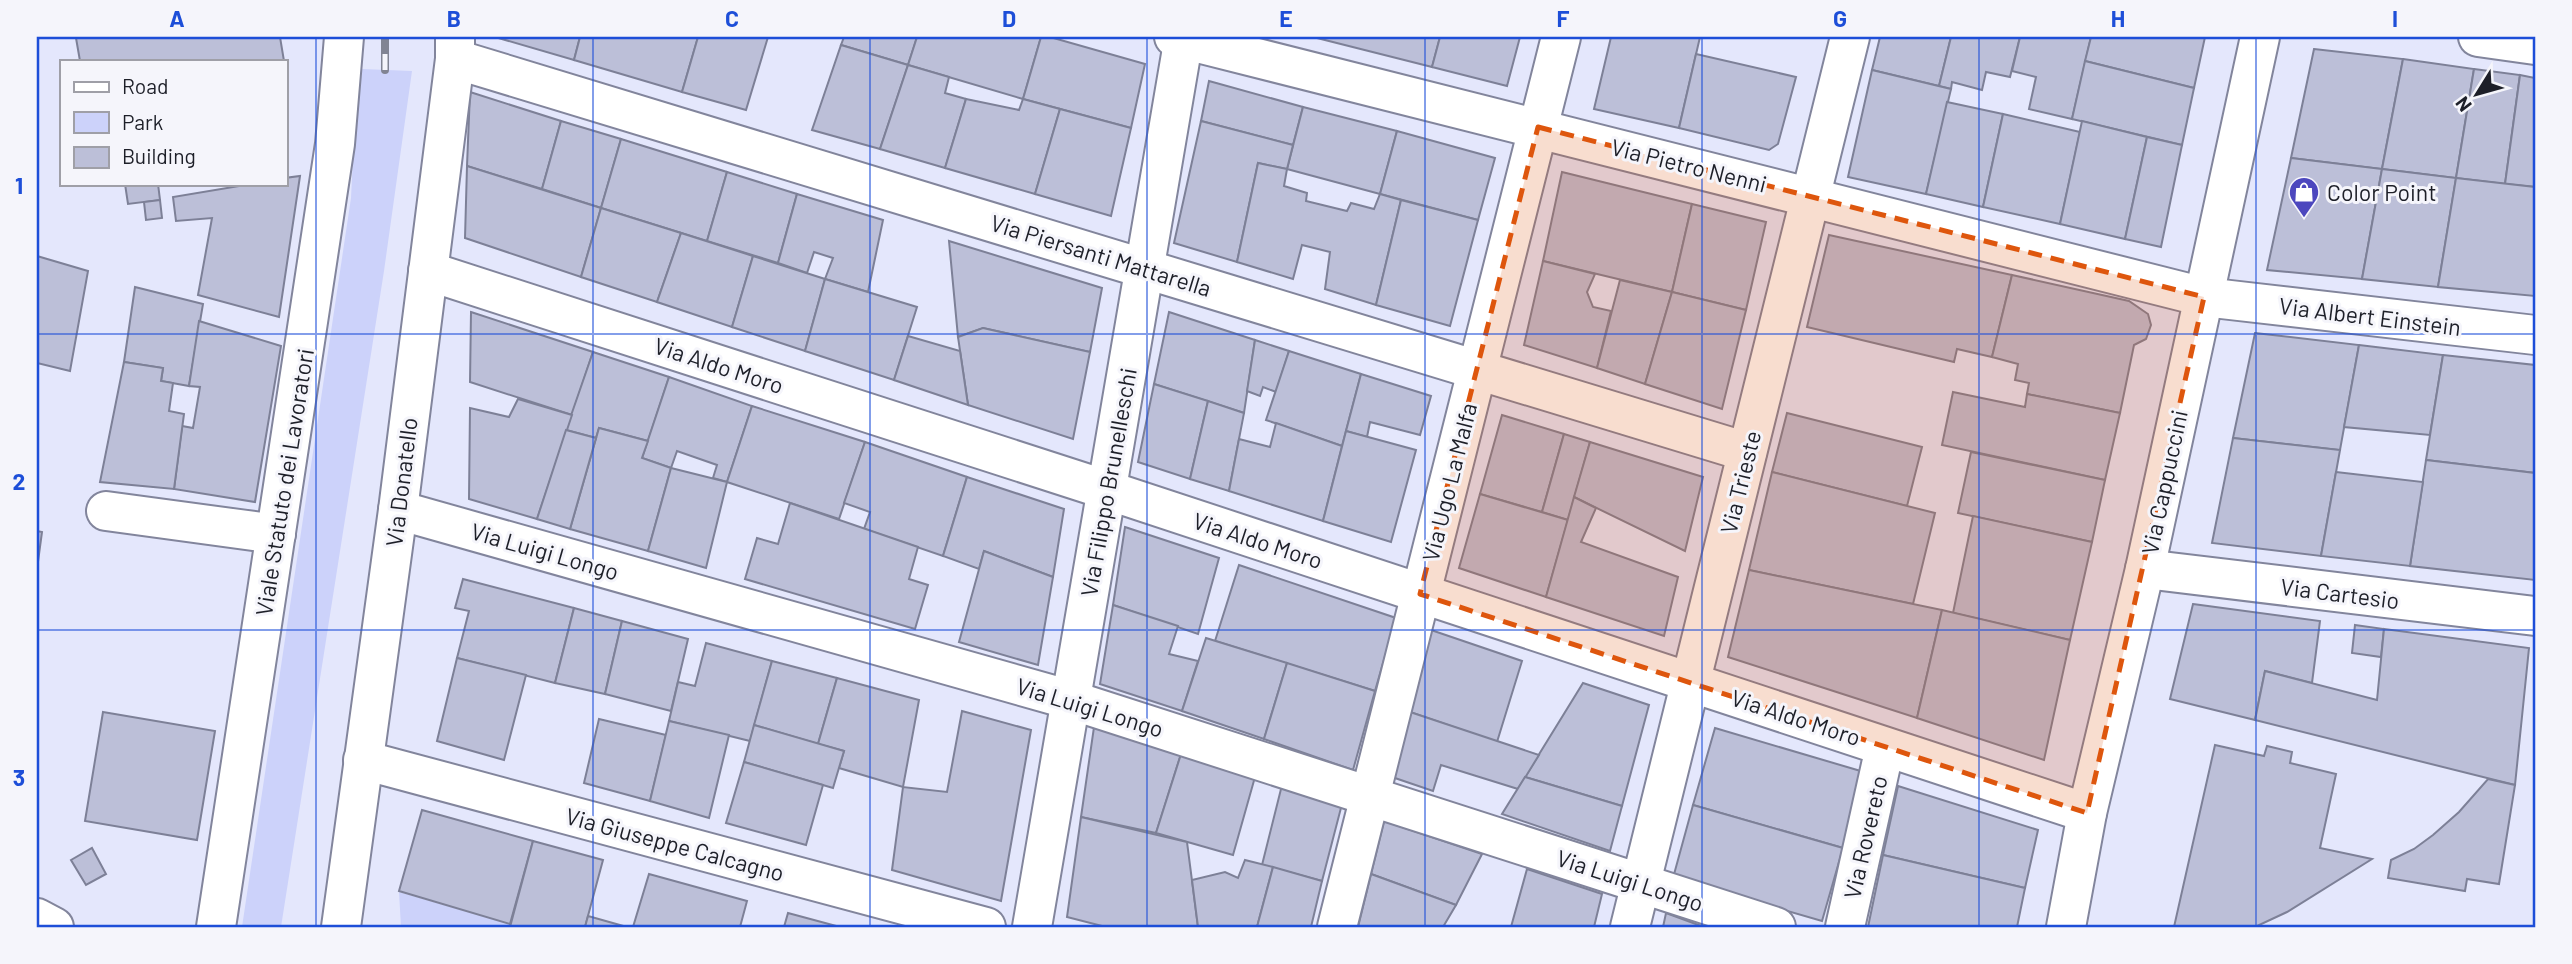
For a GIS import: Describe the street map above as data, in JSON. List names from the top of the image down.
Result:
{
  "streets": {
    "street": [
      "Via Pietro Nenni",
      "Via Piersanti Mattarella",
      "Via Albert Einstein",
      "Via Aldo Moro",
      "Viale Statuto dei Lavoratori",
      "Via Donatello",
      "Via Filippo Brunelleschi",
      "Via Ugo La Malfa",
      "Via Trieste",
      "Via Cappuccini",
      "Via Luigi Longo",
      "Via Cartesio",
      "Via Rovereto",
      "Via Giuseppe Calcagno"
    ]
  },
  "crossings": [
    ["Via Pietro Nenni", "Via Albert Einstein"],
    ["Via Pietro Nenni", "Via Filippo Brunelleschi"],
    ["Via Pietro Nenni", "Via Ugo La Malfa"],
    ["Via Pietro Nenni", "Via Trieste"],
    ["Via Pietro Nenni", "Via Cappuccini"],
    ["Via Piersanti Mattarella", "Via Donatello"],
    ["Via Piersanti Mattarella", "Via Filippo Brunelleschi"],
    ["Via Piersanti Mattarella", "Via Ugo La Malfa"],
    ["Via Piersanti Mattarella", "Via Trieste"],
    ["Via Albert Einstein", "Via Cappuccini"],
    ["Via Aldo Moro", "Via Donatello"],
    ["Via Aldo Moro", "Via Filippo Brunelleschi"],
    ["Via Aldo Moro", "Via Ugo La Malfa"],
    ["Via Aldo Moro", "Via Trieste"],
    ["Via Aldo Moro", "Via Cappuccini"],
    ["Via Aldo Moro", "Via Rovereto"],
    ["Via Donatello", "Via Luigi Longo"],
    ["Via Donatello", "Via Giuseppe Calcagno"],
    ["Via Filippo Brunelleschi", "Via Luigi Longo"],
    ["Via Ugo La Malfa", "Via Luigi Longo"],
    ["Via Trieste", "Via Luigi Longo"],
    ["Via Cappuccini", "Via Cartesio"]
  ],
  "places": {
    "shop": ["Color Point"]
  },
  "legend": ["Road", "Park", "Building"],
  "north": "bottom left",
  "grid": {
    "columns": [
      "A",
      "B",
      "C",
      "D",
      "E",
      "F",
      "G",
      "H",
      "I"
    ],
    "rows": ["1", "2", "3"]
  }
}
